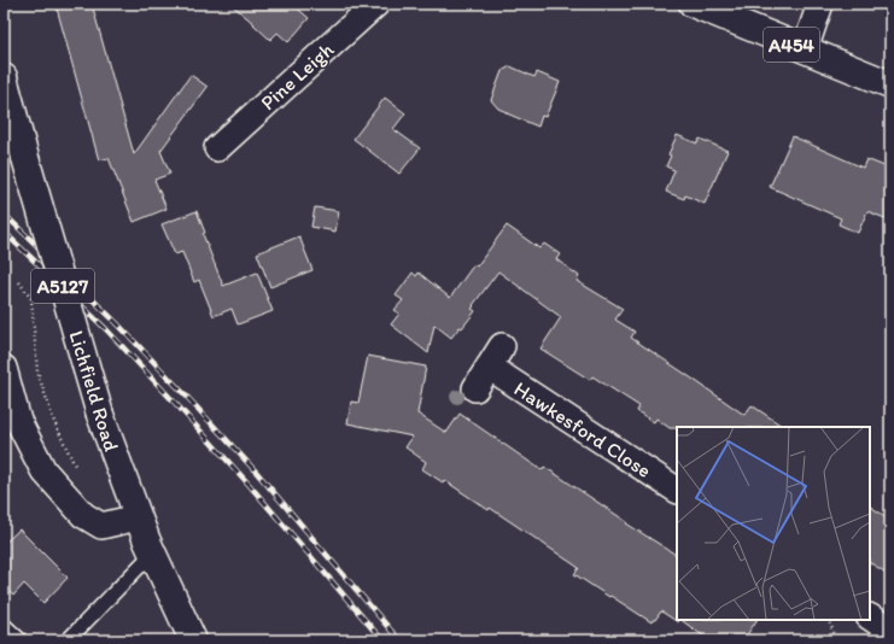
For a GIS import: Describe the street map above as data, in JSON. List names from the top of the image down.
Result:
{
  "streets": {
    "main road": ["A454", "A5127", "Lichfield Road"],
    "street": ["Pine Leigh", "Hawkesford Close"]
  }
}
